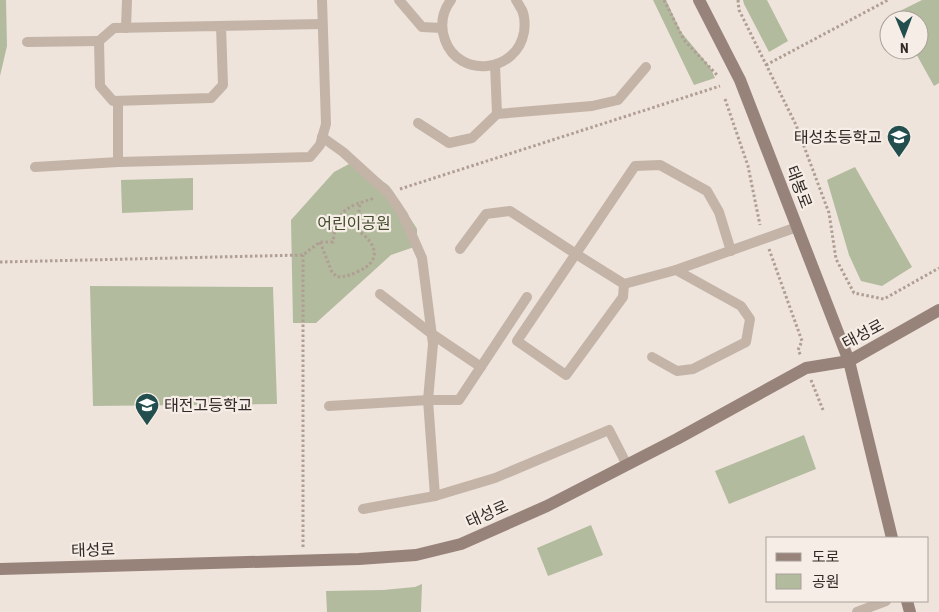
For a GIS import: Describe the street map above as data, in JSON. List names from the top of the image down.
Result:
{
  "streets": {
    "street": ["태봉로", "태성로"]
  },
  "crossings": [
    ["태봉로", "태성로"]
  ],
  "parks": ["어린이공원"],
  "places": {
    "school or university": ["태성초등학교", "태전고등학교"]
  },
  "legend": ["도로", "공원"],
  "north": "bottom"
}
